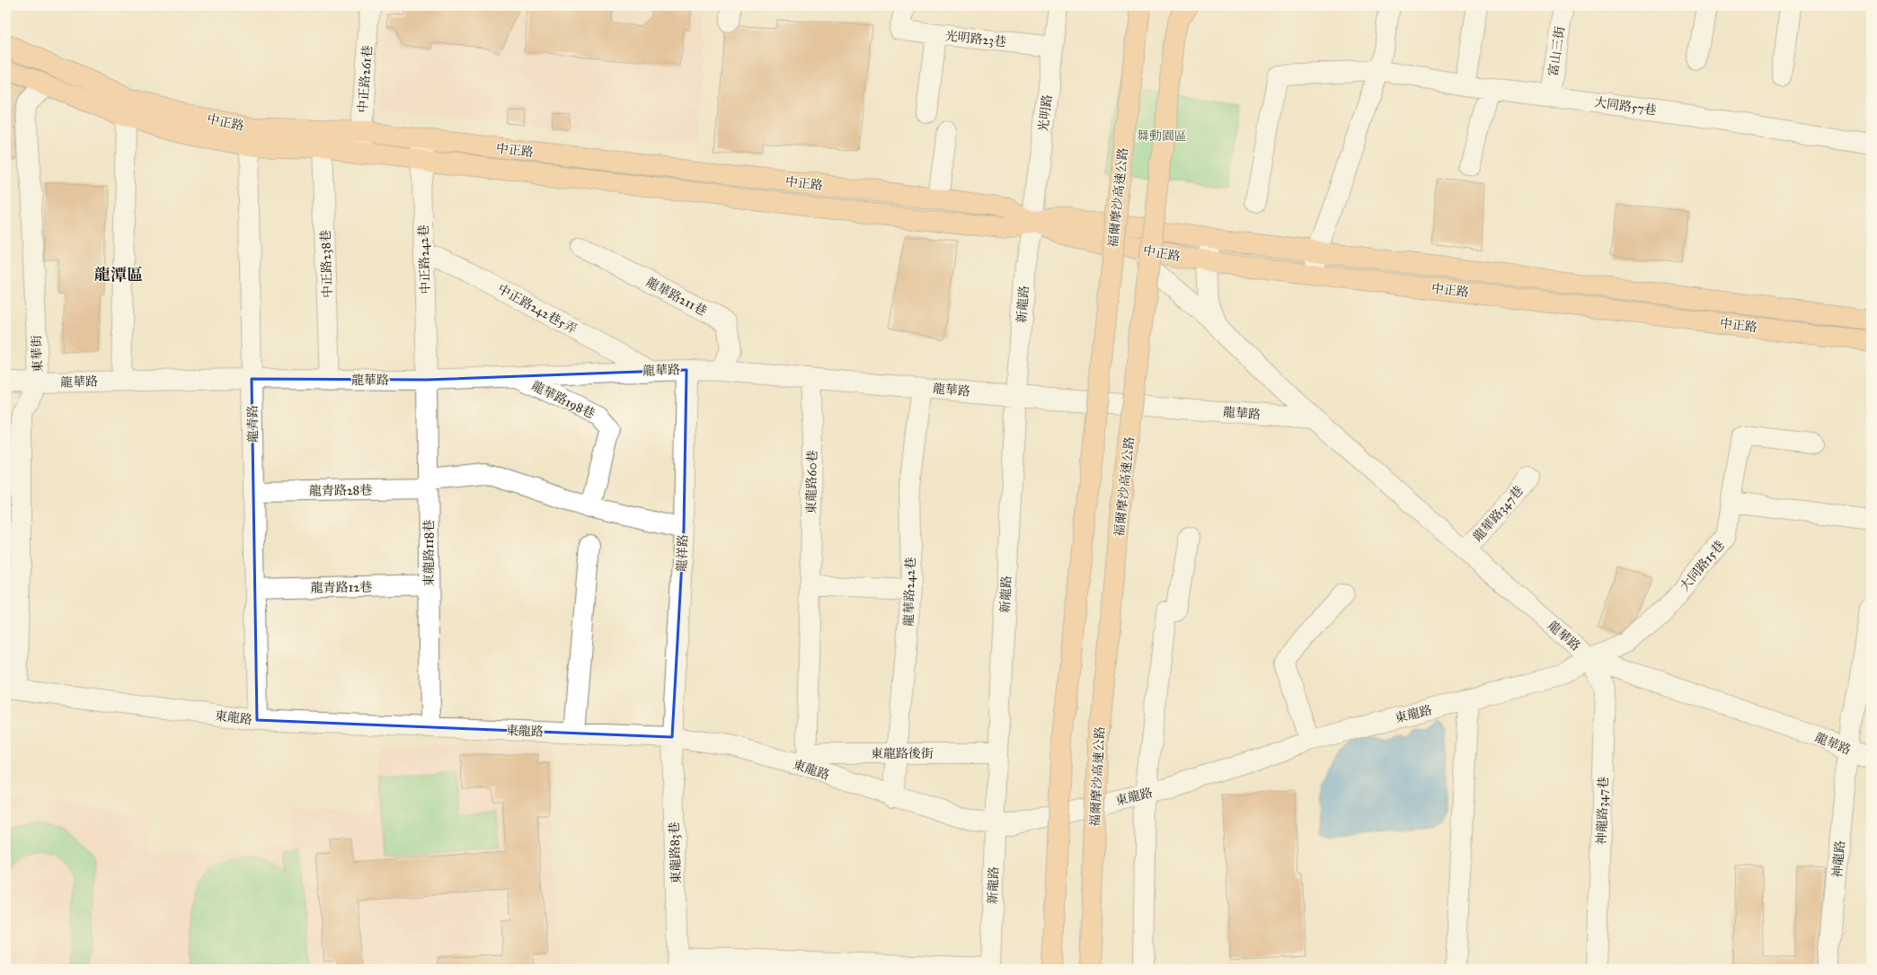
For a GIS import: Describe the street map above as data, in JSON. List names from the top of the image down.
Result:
{
  "streets": {
    "main road": ["中正路", "福爾摩沙高速公路"],
    "street": [
      "光明路23巷",
      "富山三街",
      "中正路261巷",
      "大同路57巷",
      "光明路",
      "中正路242巷",
      "中正路238巷",
      "龍華路211巷",
      "新龍路",
      "中正路242巷5弄",
      "東華街",
      "龍華路",
      "龍華路198巷",
      "龍青路",
      "東龍路60巷",
      "龍青路28巷",
      "龍華路347巷",
      "東龍路118巷",
      "龍祥路",
      "大同路15巷",
      "龍青路12巷",
      "龍華路242巷",
      "東龍路",
      "東龍路後街",
      "神龍路347巷",
      "東龍路83巷",
      "神龍路"
    ]
  },
  "crossings": [
    ["光明路23巷", "光明路"],
    ["富山三街", "大同路57巷"],
    ["中正路261巷", "中正路"],
    ["光明路", "中正路"],
    ["光明路", "新龍路"],
    ["中正路", "中正路242巷"],
    ["中正路", "中正路238巷"],
    ["中正路", "新龍路"],
    ["中正路", "東華街"],
    ["中正路", "龍華路"],
    ["中正路", "龍青路"],
    ["中正路242巷", "中正路242巷5弄"],
    ["中正路242巷", "龍華路"],
    ["中正路242巷", "東龍路118巷"],
    ["中正路238巷", "龍華路"],
    ["龍華路211巷", "龍華路"],
    ["新龍路", "龍華路"],
    ["新龍路", "東龍路"],
    ["新龍路", "東龍路後街"],
    ["中正路242巷5弄", "龍華路"],
    ["東華街", "龍華路"],
    ["東華街", "東龍路"],
    ["龍華路", "龍華路198巷"],
    ["龍華路", "龍青路"],
    ["龍華路", "東龍路60巷"],
    ["龍華路", "龍華路347巷"],
    ["龍華路", "東龍路118巷"],
    ["龍華路", "龍祥路"],
    ["龍華路", "大同路15巷"],
    ["龍華路", "龍華路242巷"],
    ["龍華路", "東龍路"],
    ["龍華路", "神龍路347巷"],
    ["龍華路", "神龍路"],
    ["龍華路198巷", "龍青路28巷"],
    ["龍青路", "龍青路28巷"],
    ["龍青路", "龍青路12巷"],
    ["龍青路", "東龍路"],
    ["東龍路60巷", "東龍路"],
    ["東龍路60巷", "東龍路後街"],
    ["龍青路28巷", "東龍路118巷"],
    ["龍青路28巷", "龍祥路"],
    ["東龍路118巷", "龍青路12巷"],
    ["東龍路118巷", "東龍路"],
    ["龍祥路", "東龍路"],
    ["龍祥路", "東龍路83巷"],
    ["大同路15巷", "東龍路"],
    ["大同路15巷", "神龍路347巷"],
    ["龍華路242巷", "東龍路"],
    ["龍華路242巷", "東龍路後街"],
    ["東龍路", "東龍路後街"],
    ["東龍路", "神龍路347巷"],
    ["東龍路", "東龍路83巷"]
  ],
  "districts": ["龍潭區"],
  "parks": ["舞動園區"]
}
